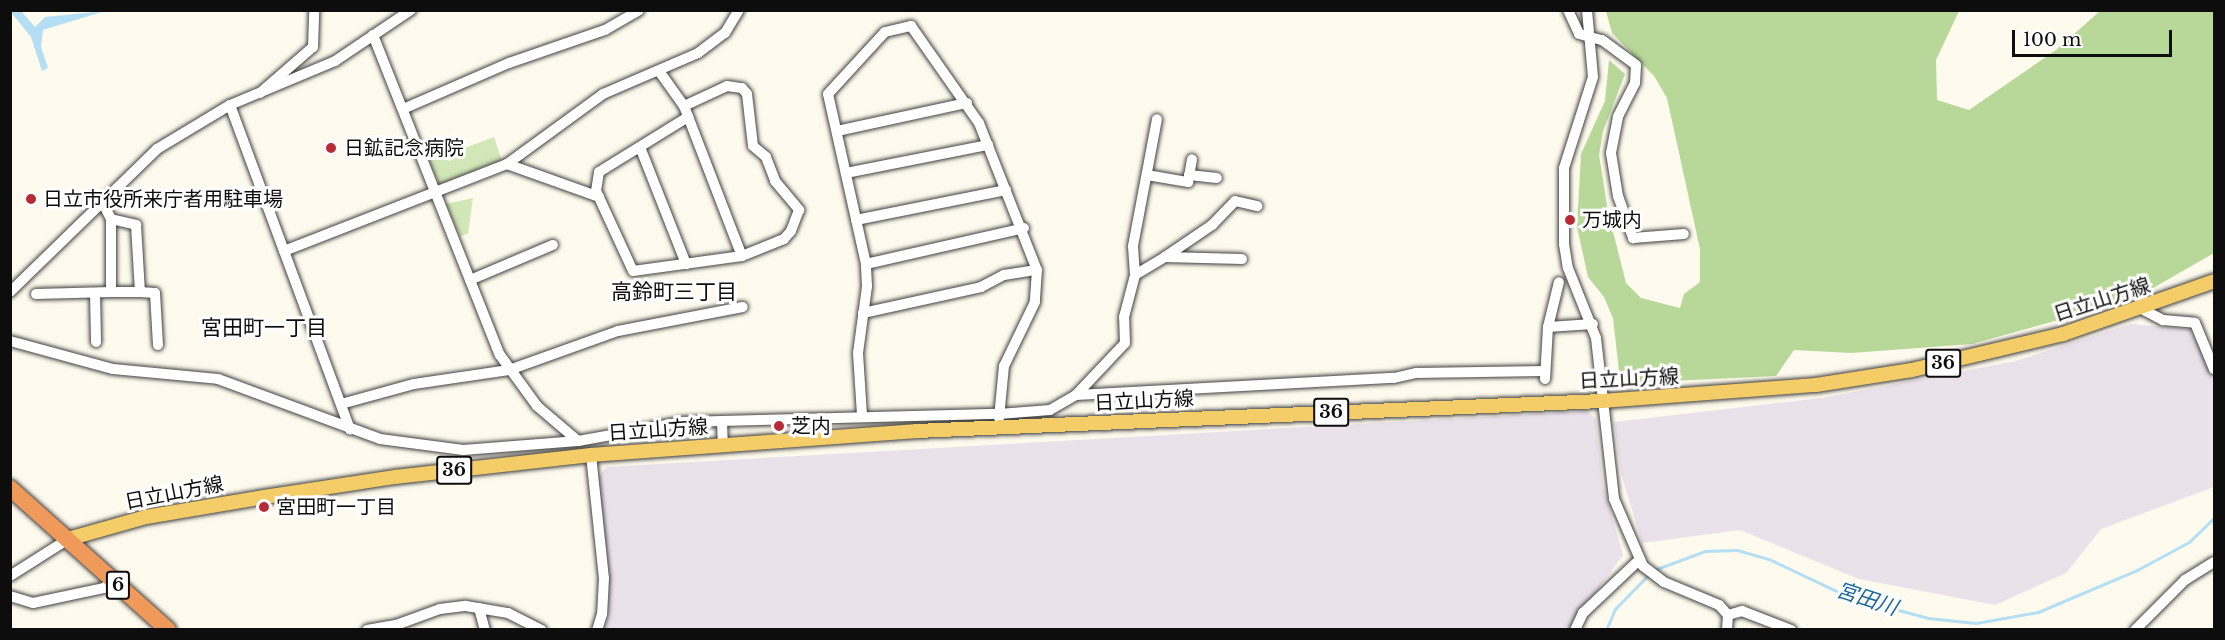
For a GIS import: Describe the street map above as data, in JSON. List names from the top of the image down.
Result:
{
  "streets": {
    "highway": ["6"],
    "main road": ["日立山方線", "36"]
  },
  "crossings": [
    ["日立山方線", "6"]
  ],
  "districts": ["高鈴町三丁目", "宮田町一丁目"],
  "water": ["宮田川"],
  "places": [
    "日鉱記念病院",
    "日立市役所来庁者用駐車場",
    "万城内",
    "芝内",
    "宮田町一丁目"
  ],
  "scale_bar": "100 m"
}
